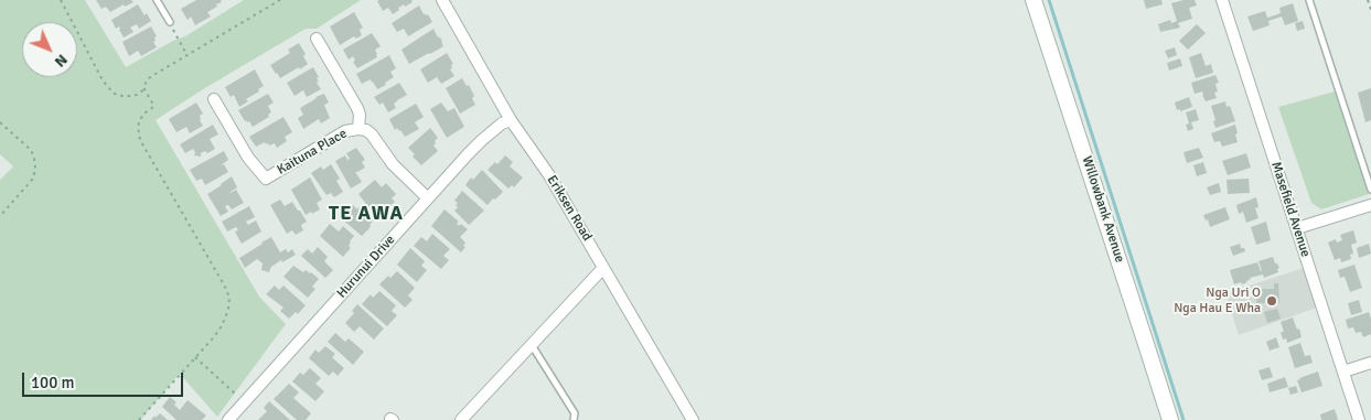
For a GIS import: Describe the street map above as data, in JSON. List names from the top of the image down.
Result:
{
  "streets": {
    "main road": ["Willowbank Avenue"],
    "street": [
      "Kaituna Place",
      "Eriksen Road",
      "Masefield Avenue",
      "Hurunui Drive"
    ]
  },
  "crossings": [
    ["Kaituna Place", "Hurunui Drive"],
    ["Eriksen Road", "Hurunui Drive"]
  ],
  "districts": ["TE AWA"],
  "places": ["Nga Uri O Nga Hau E Wha"],
  "scale_bar": "100 m",
  "north": "bottom right"
}
